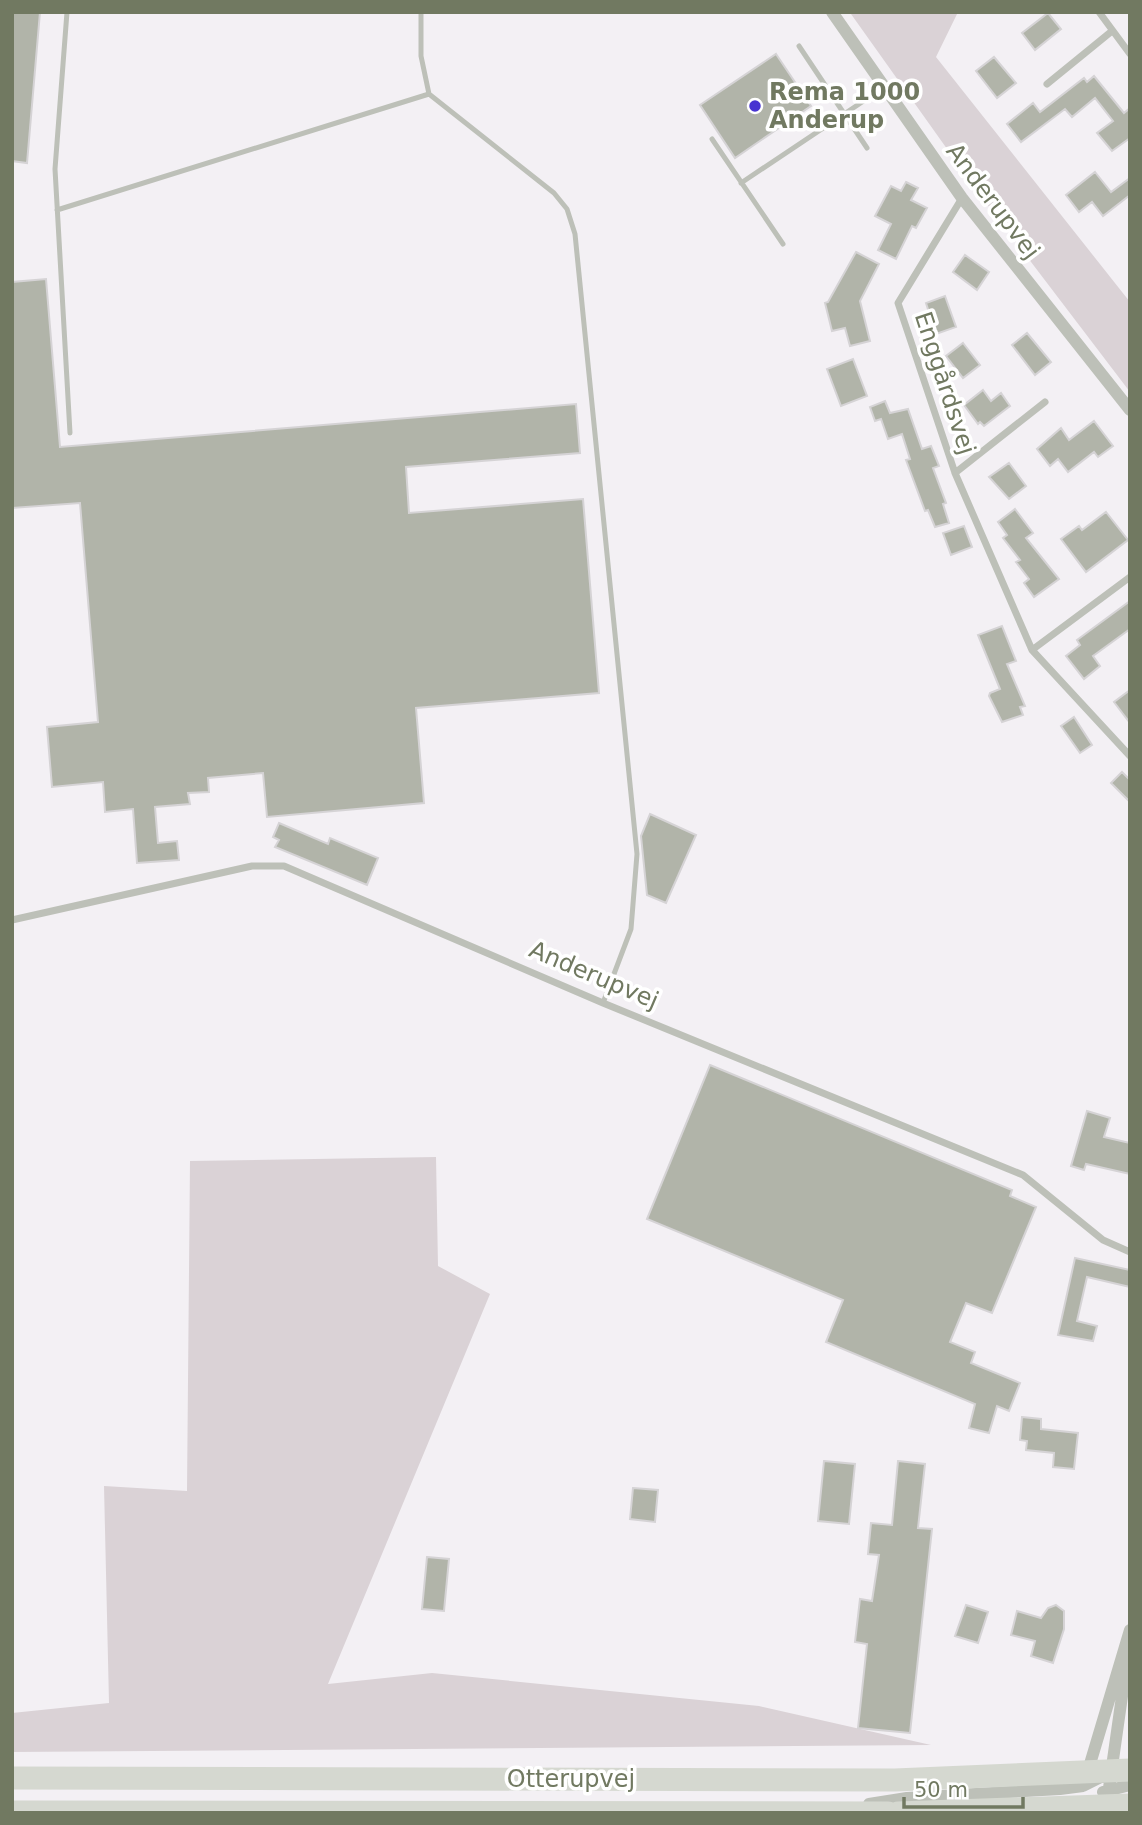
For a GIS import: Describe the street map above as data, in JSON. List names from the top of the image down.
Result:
{
  "streets": {
    "main road": ["Otterupvej"],
    "street": ["Anderupvej", "Enggårdsvej"]
  },
  "crossings": [
    ["Anderupvej", "Enggårdsvej"]
  ],
  "places": ["Rema 1000 Anderup"],
  "scale_bar": "50 m"
}
